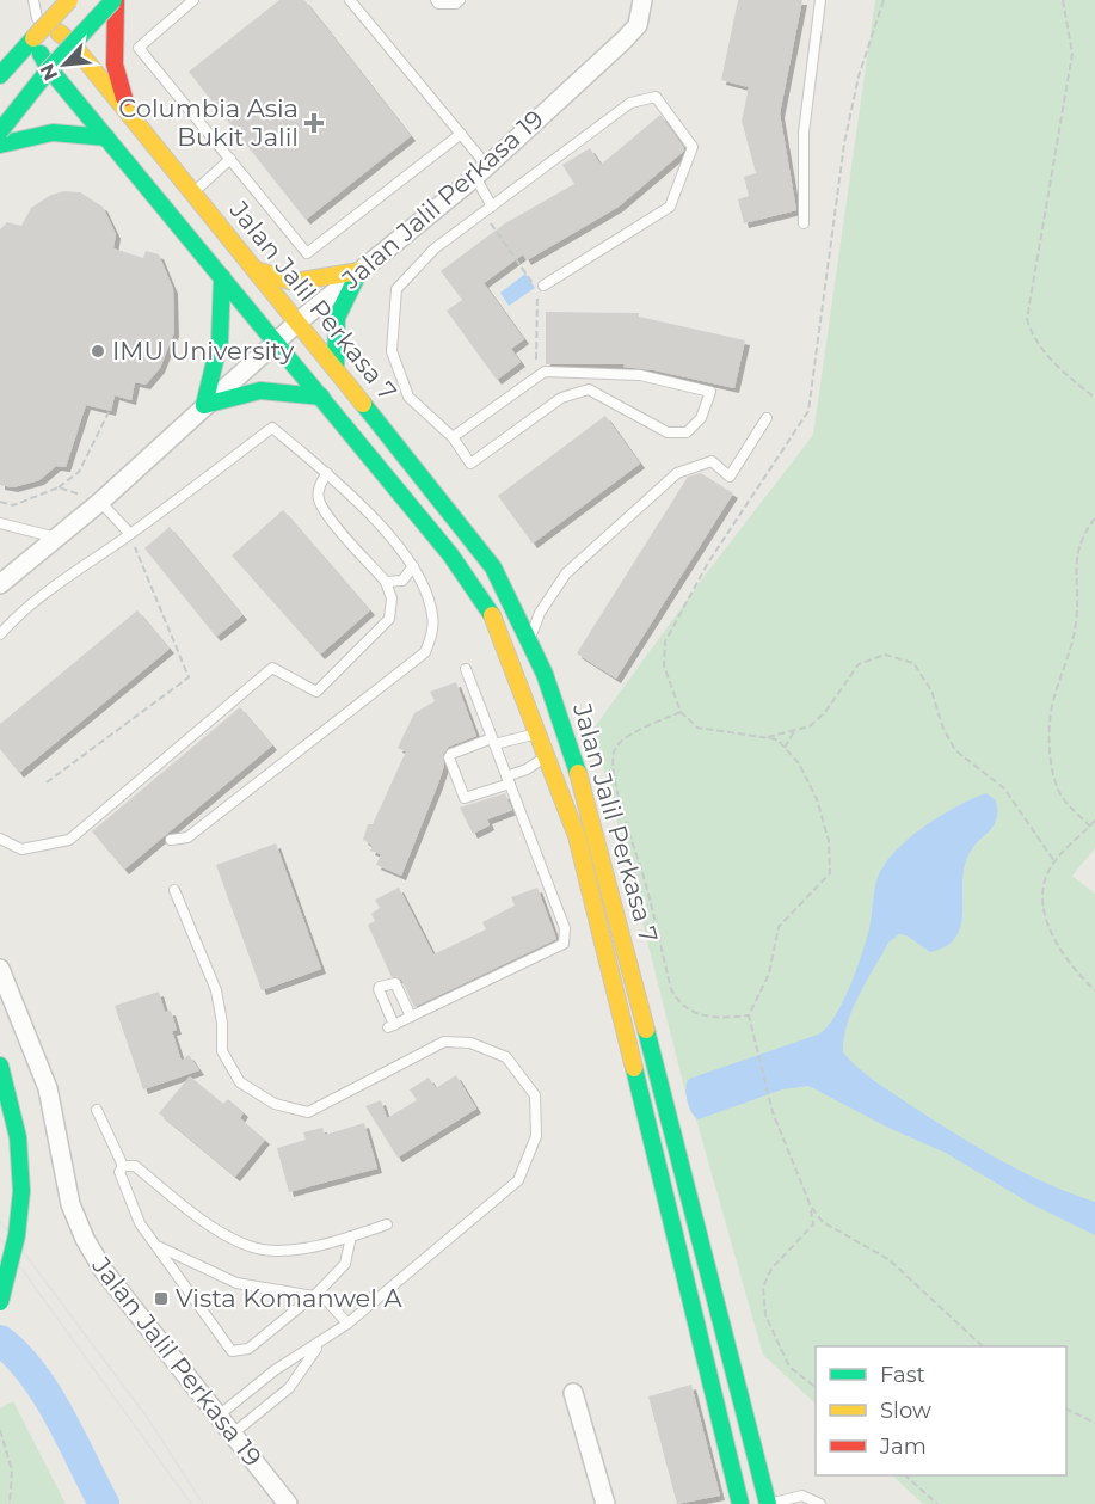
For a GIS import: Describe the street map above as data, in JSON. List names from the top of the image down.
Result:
{
  "streets": {
    "main road": ["Jalan Jalil Perkasa 7"],
    "street": ["Jalan Jalil Perkasa 19"]
  },
  "crossings": [
    ["Jalan Jalil Perkasa 19", "Jalan Jalil Perkasa 7"]
  ],
  "places": {
    "health": ["Columbia Asia Bukit Jalil"],
    "other": ["IMU University"],
    "transit": ["Vista Komanwel A"]
  },
  "legend": ["Fast", "Slow", "Jam"],
  "north": "bottom left"
}
